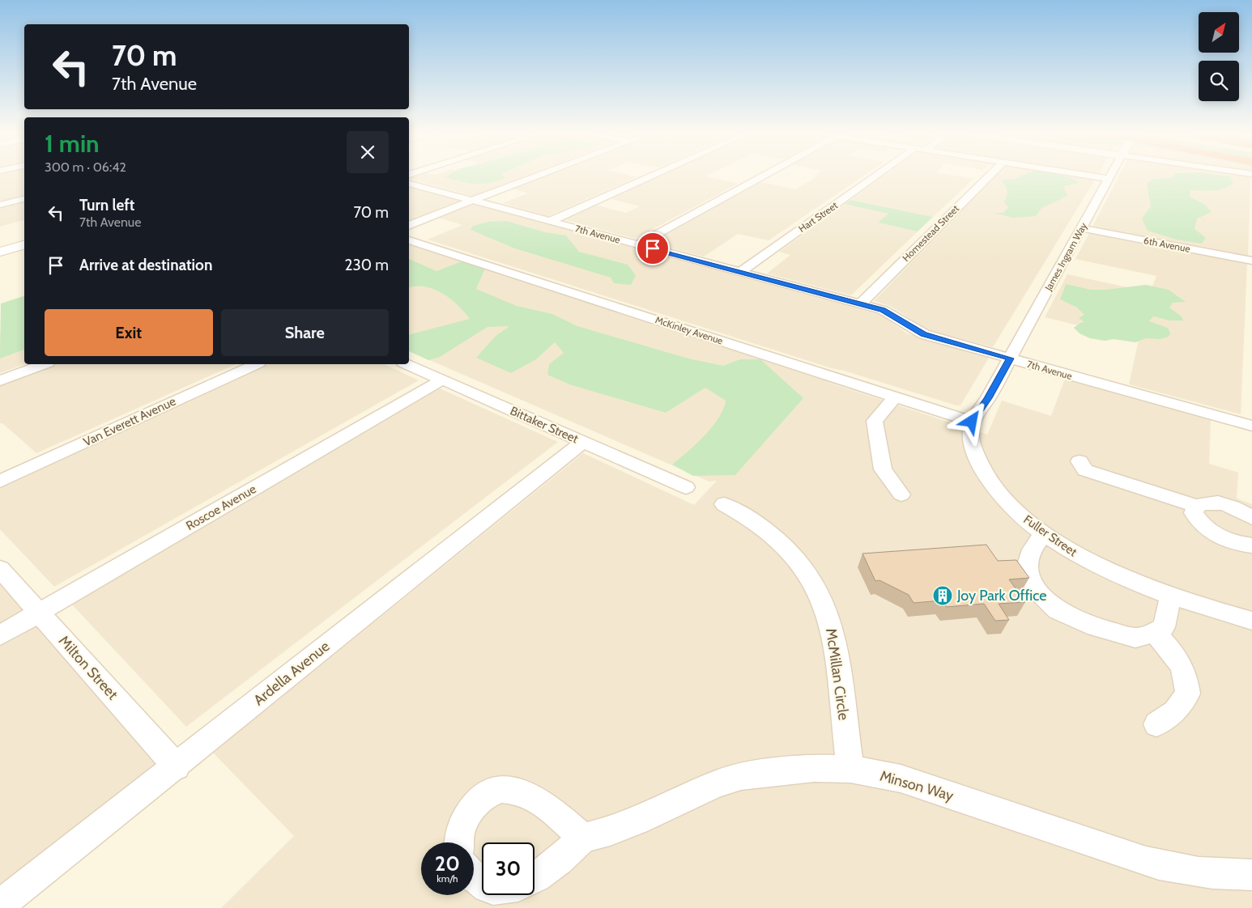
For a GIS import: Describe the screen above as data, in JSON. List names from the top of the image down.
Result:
{
  "streets": {
    "street": [
      "Hart Street",
      "Homestead Street",
      "7th Avenue",
      "6th Avenue",
      "James Ingram Way",
      "McKinley Avenue",
      "Van Everett Avenue",
      "Bittaker Street",
      "Roscoe Avenue",
      "Fuller Street",
      "Milton Street",
      "Ardella Avenue",
      "McMillan Circle",
      "Minson Way"
    ]
  },
  "crossings": [
    ["Hart Street", "7th Avenue"],
    ["Homestead Street", "7th Avenue"],
    ["7th Avenue", "James Ingram Way"],
    ["6th Avenue", "James Ingram Way"],
    ["McKinley Avenue", "Fuller Street"],
    ["Bittaker Street", "Roscoe Avenue"],
    ["Bittaker Street", "Ardella Avenue"],
    ["Roscoe Avenue", "Milton Street"],
    ["Milton Street", "Ardella Avenue"],
    ["McMillan Circle", "Minson Way"]
  ],
  "places": {
    "building": ["Joy Park Office"]
  },
  "north": "top right",
  "page": {
    "turn": ["70 m", "7th Avenue"],
    "heading": ["1 min", "300 m · 06:42"],
    "list": [
      {
        "name": "Turn left",
        "note": "7th Avenue",
        "value": "70 m"
      },
      {
        "name": "Arrive at destination",
        "value": "230 m"
      }
    ],
    "buttons": ["Exit", "Share"],
    "speed": "20 km/h",
    "limit": "30"
  }
}
